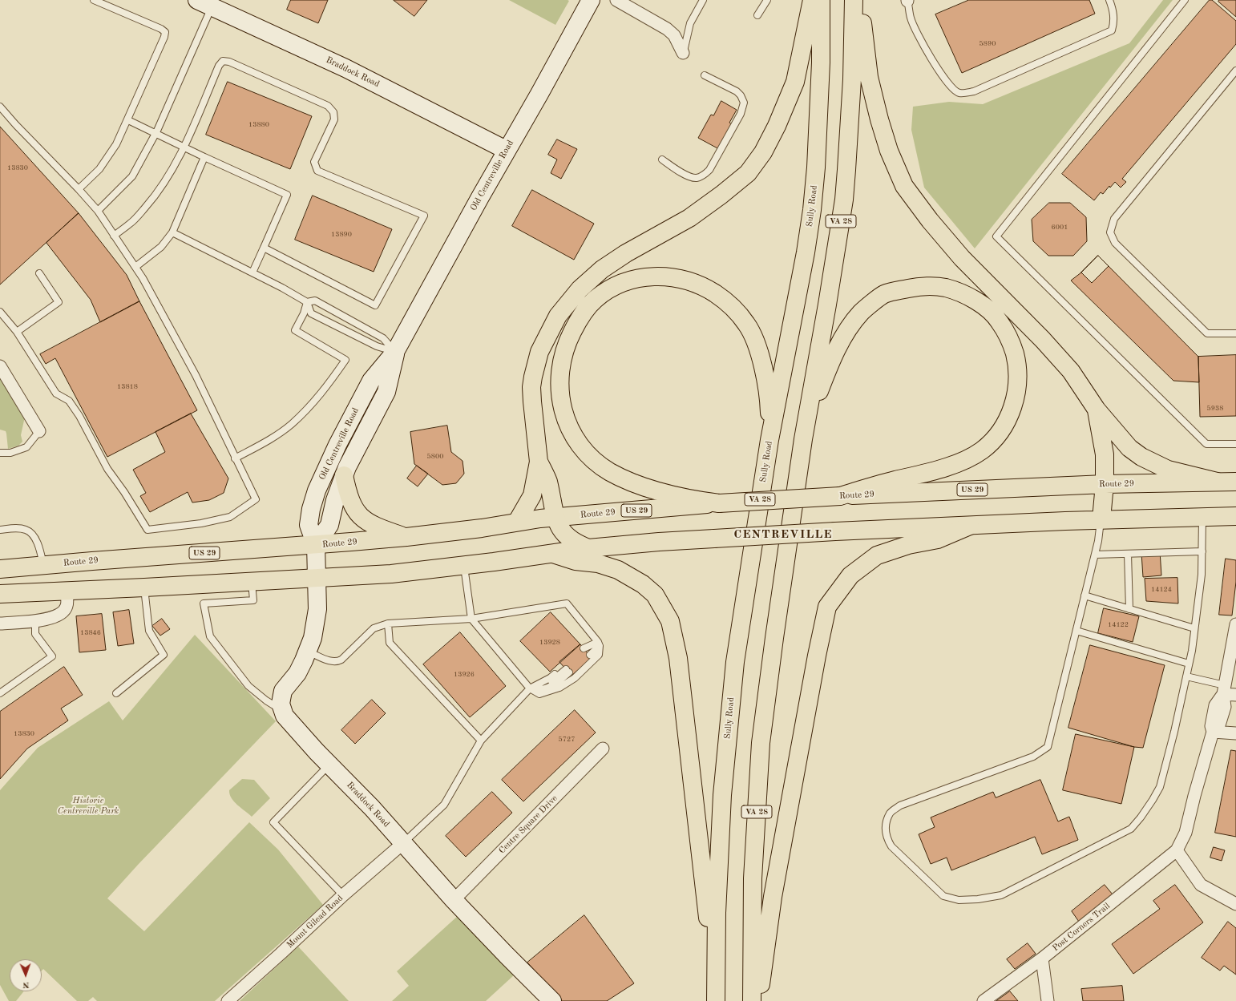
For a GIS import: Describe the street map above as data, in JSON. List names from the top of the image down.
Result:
{
  "streets": {
    "main road": [
      "Sully Road",
      "VA 28",
      "Route 29",
      "US 29"
    ],
    "street": [
      "Braddock Road",
      "Old Centreville Road",
      "Centre Square Drive",
      "Mount Gilead Road",
      "Post Corners Trail"
    ]
  },
  "crossings": [
    ["Braddock Road", "Old Centreville Road"],
    ["Braddock Road", "Centre Square Drive"],
    ["Braddock Road", "Mount Gilead Road"],
    ["Old Centreville Road", "Route 29"]
  ],
  "districts": ["CENTREVILLE"],
  "parks": ["Historic Centreville Park"],
  "house_numbers": [
    "5890",
    "13880",
    "13830",
    "6001",
    "13890",
    "13818",
    "5938",
    "5800",
    "14124",
    "14122",
    "13846",
    "13928",
    "13926",
    "13830",
    "5727"
  ],
  "north": "bottom"
}
